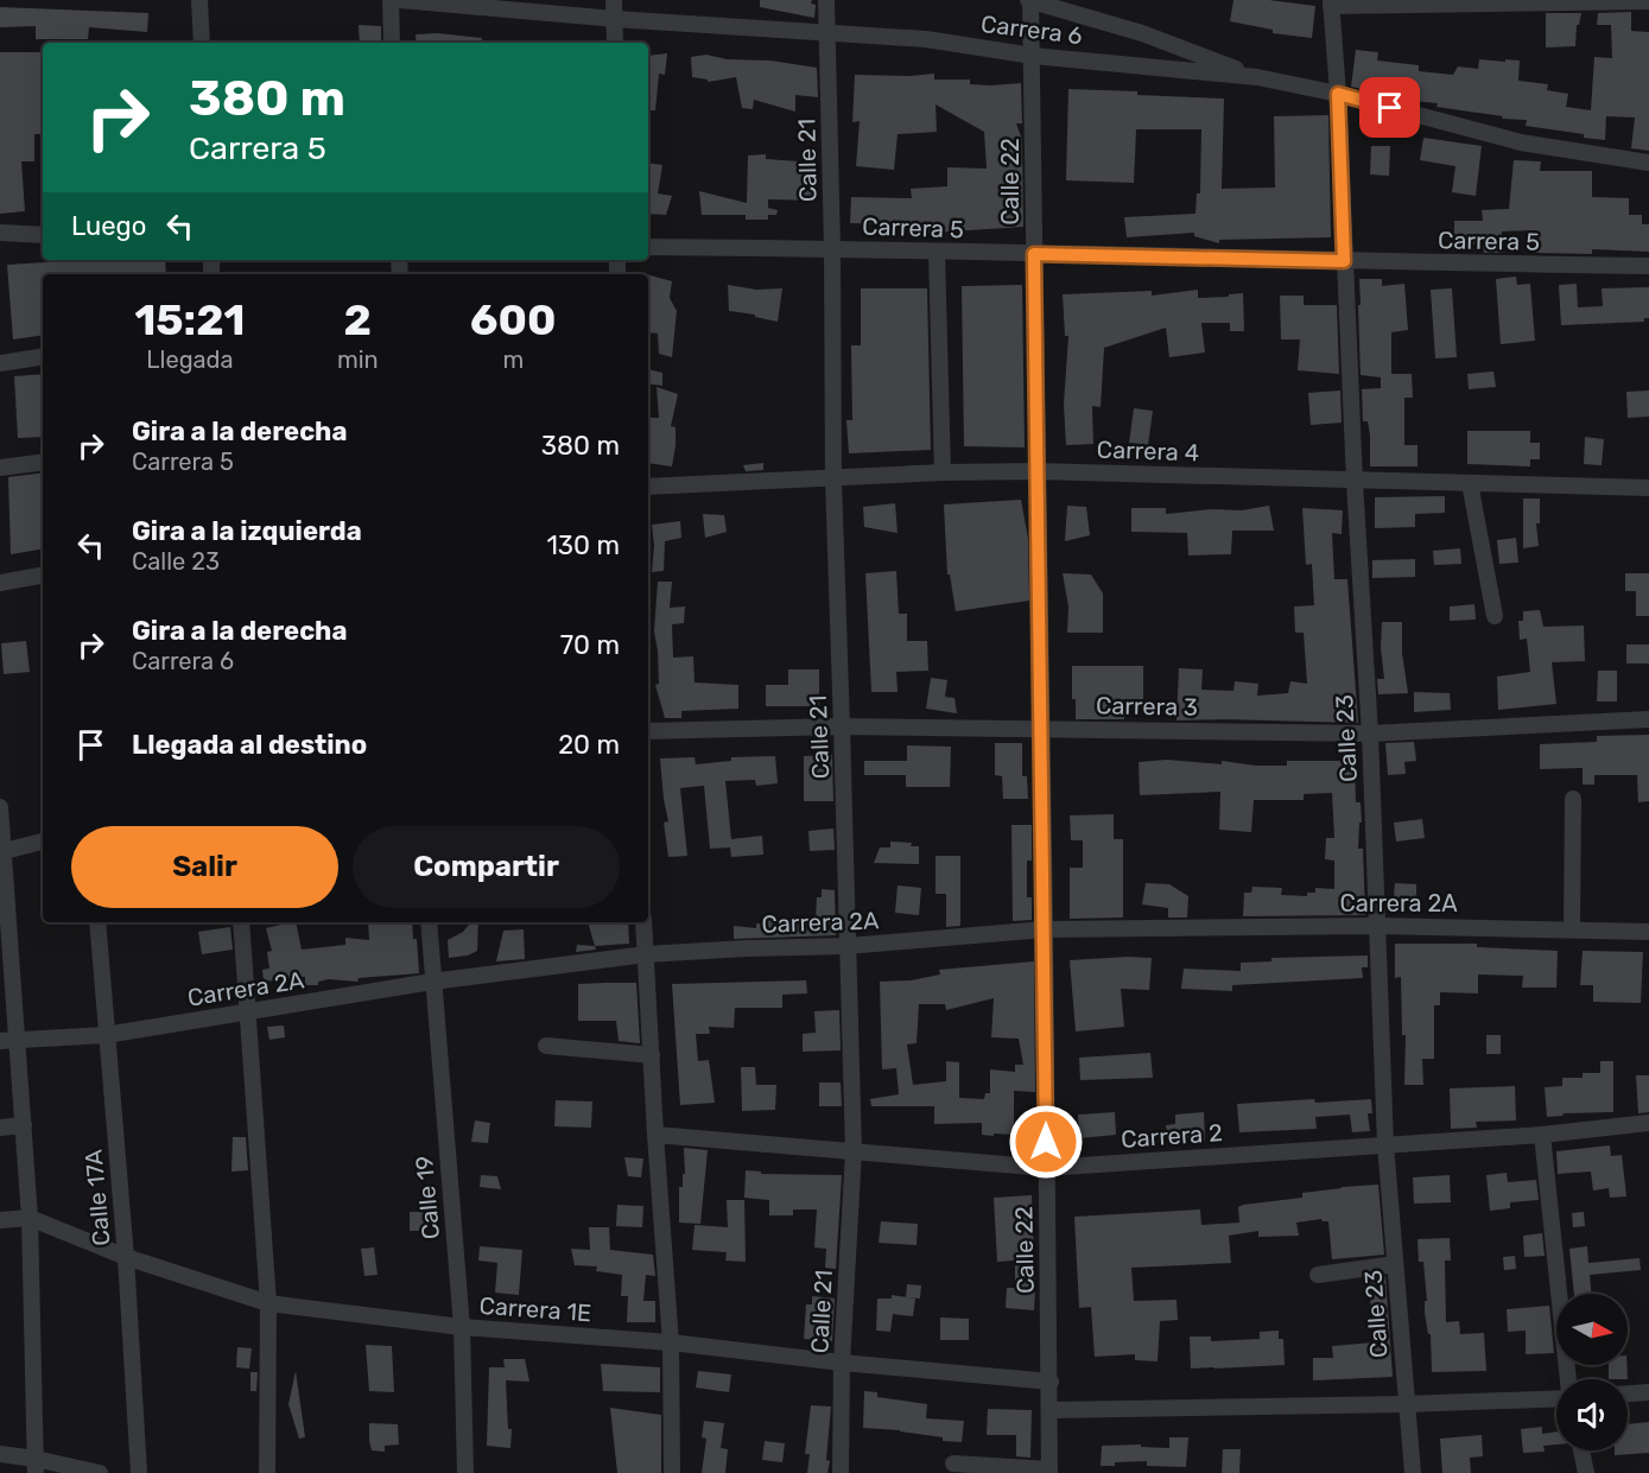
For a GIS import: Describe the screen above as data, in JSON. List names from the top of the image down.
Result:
{
  "streets": {
    "street": [
      "Carrera 6",
      "Calle 21",
      "Calle 22",
      "Carrera 5",
      "Carrera 4",
      "Carrera 3",
      "Calle 23",
      "Carrera 2A",
      "Carrera 2",
      "Calle 17A",
      "Calle 19",
      "Carrera 1E"
    ]
  },
  "crossings": [
    ["Carrera 6", "Calle 21"],
    ["Carrera 6", "Calle 22"],
    ["Carrera 6", "Calle 23"],
    ["Calle 21", "Carrera 5"],
    ["Calle 21", "Carrera 4"],
    ["Calle 21", "Carrera 3"],
    ["Calle 21", "Carrera 2A"],
    ["Calle 21", "Carrera 2"],
    ["Calle 21", "Carrera 1E"],
    ["Calle 22", "Carrera 5"],
    ["Calle 22", "Carrera 4"],
    ["Calle 22", "Carrera 3"],
    ["Calle 22", "Carrera 2A"],
    ["Calle 22", "Carrera 2"],
    ["Calle 22", "Carrera 1E"],
    ["Carrera 5", "Calle 23"],
    ["Carrera 4", "Calle 23"],
    ["Carrera 3", "Calle 23"],
    ["Calle 23", "Carrera 2A"],
    ["Calle 23", "Carrera 2"],
    ["Carrera 2A", "Calle 17A"],
    ["Carrera 2A", "Calle 19"],
    ["Calle 17A", "Carrera 1E"],
    ["Calle 19", "Carrera 1E"]
  ],
  "north": "right",
  "page": {
    "turn": ["380 m", "Carrera 5"],
    "then": "Luego",
    "eta": [
      "15:21",
      "Llegada",
      "2",
      "min",
      "600",
      "m"
    ],
    "list": [
      {
        "name": "Gira a la derecha",
        "note": "Carrera 5",
        "value": "380 m"
      },
      {
        "name": "Gira a la izquierda",
        "note": "Calle 23",
        "value": "130 m"
      },
      {
        "name": "Gira a la derecha",
        "note": "Carrera 6",
        "value": "70 m"
      },
      {
        "name": "Llegada al destino",
        "value": "20 m"
      }
    ],
    "buttons": ["Salir", "Compartir"]
  }
}
